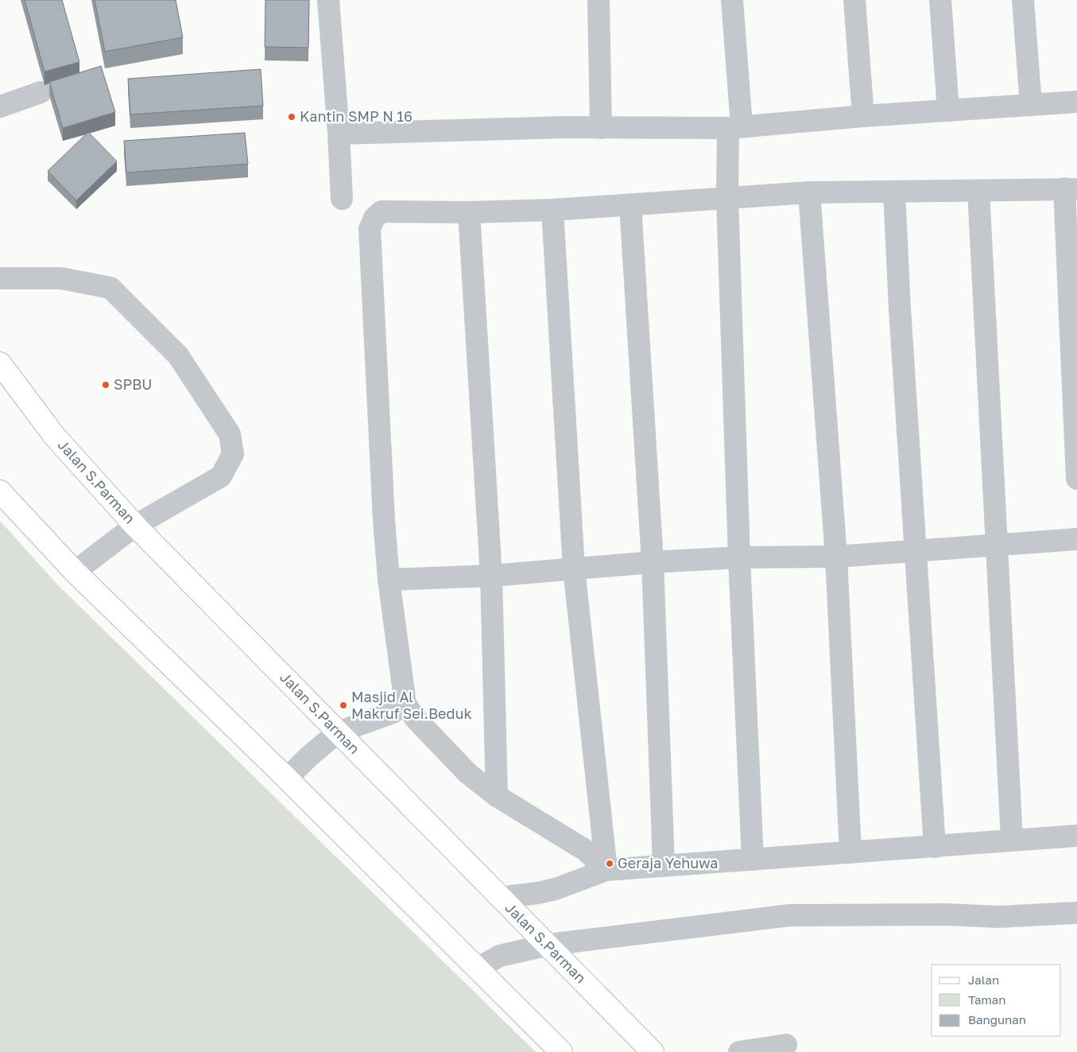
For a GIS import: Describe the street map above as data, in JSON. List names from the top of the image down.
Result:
{
  "streets": {
    "main road": ["Jalan S.Parman"]
  },
  "places": [
    "Kantin SMP N 16",
    "SPBU",
    "Masjid Al Makruf Sei.Beduk",
    "Geraja Yehuwa"
  ],
  "legend": ["Jalan", "Taman", "Bangunan"]
}
